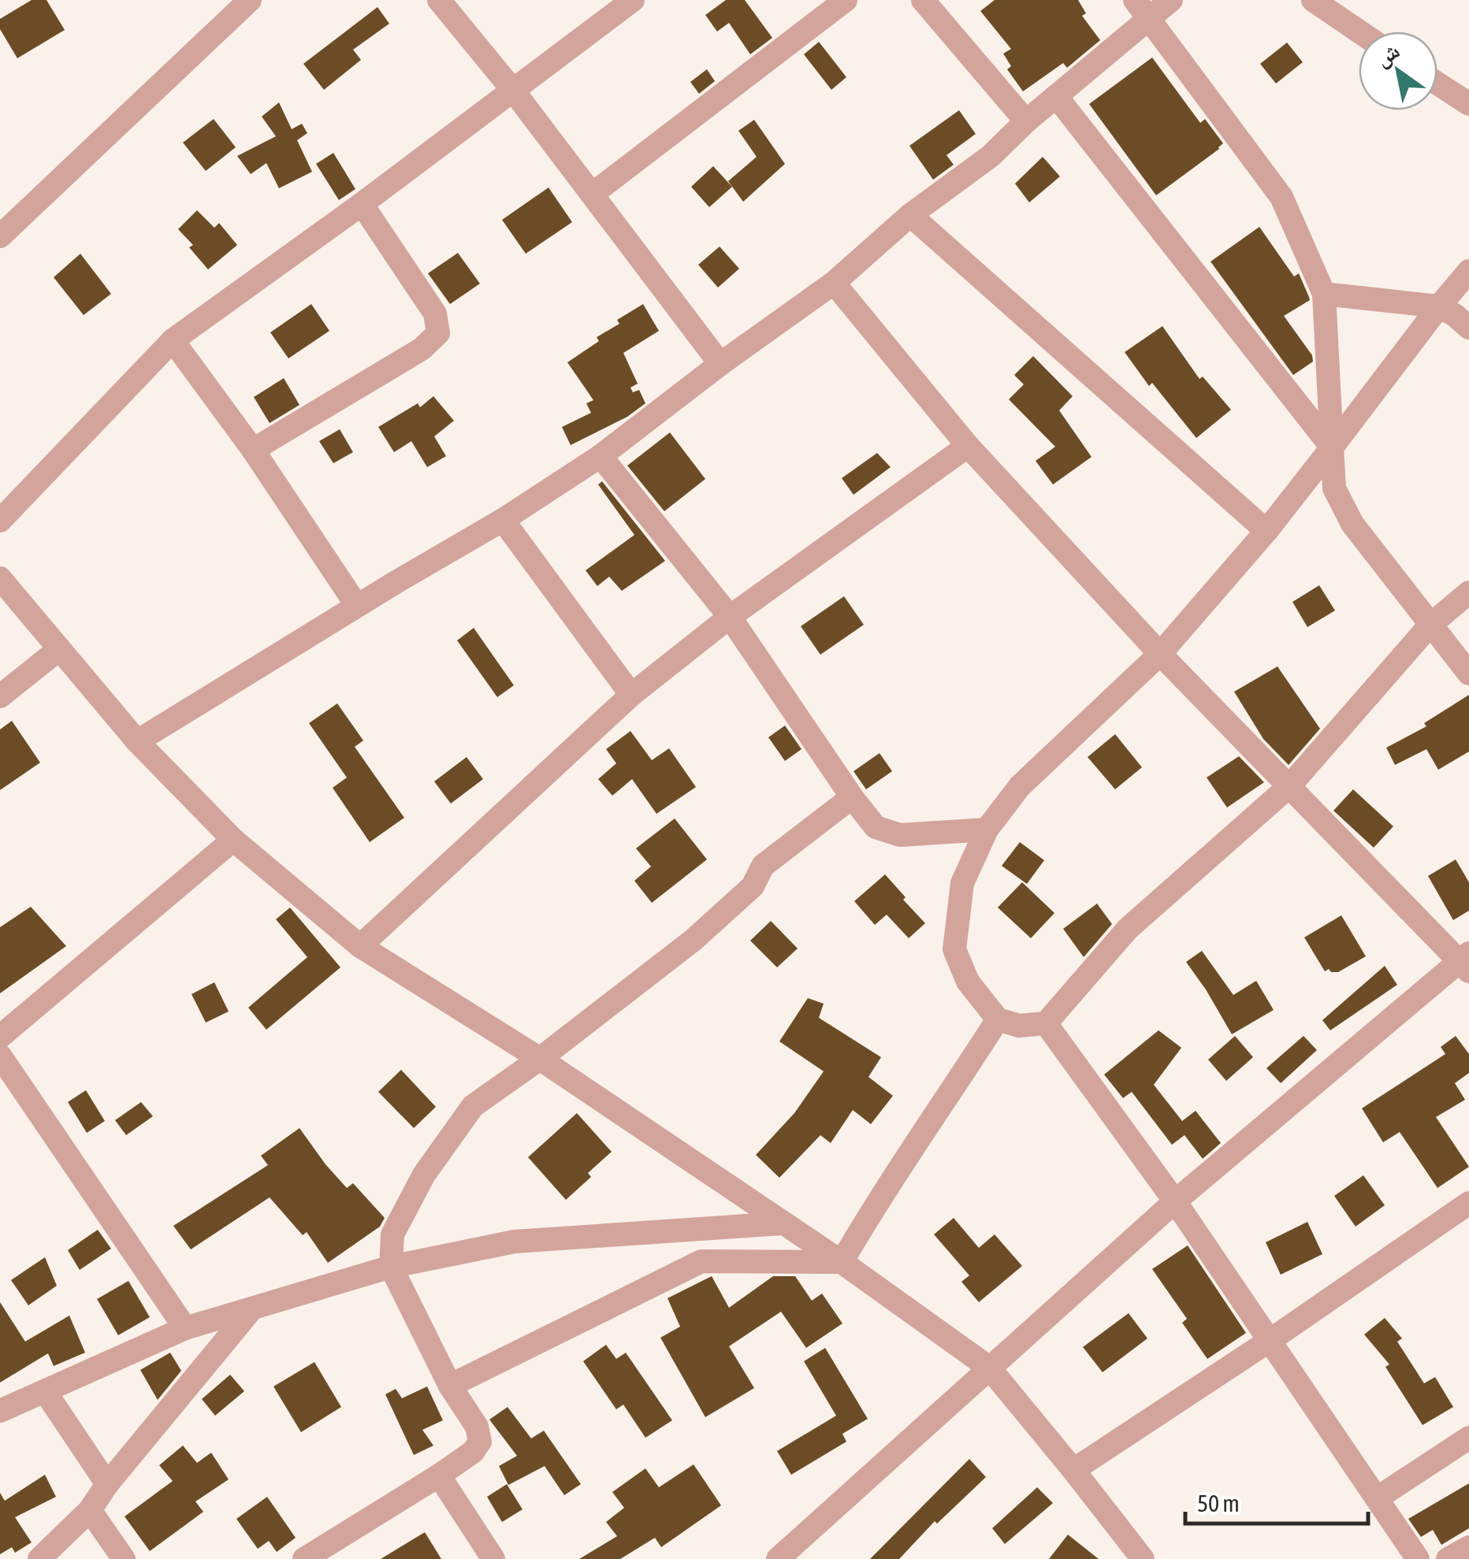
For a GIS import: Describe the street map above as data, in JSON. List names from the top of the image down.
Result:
{
  "scale_bar": "50 m",
  "north": "top left"
}
